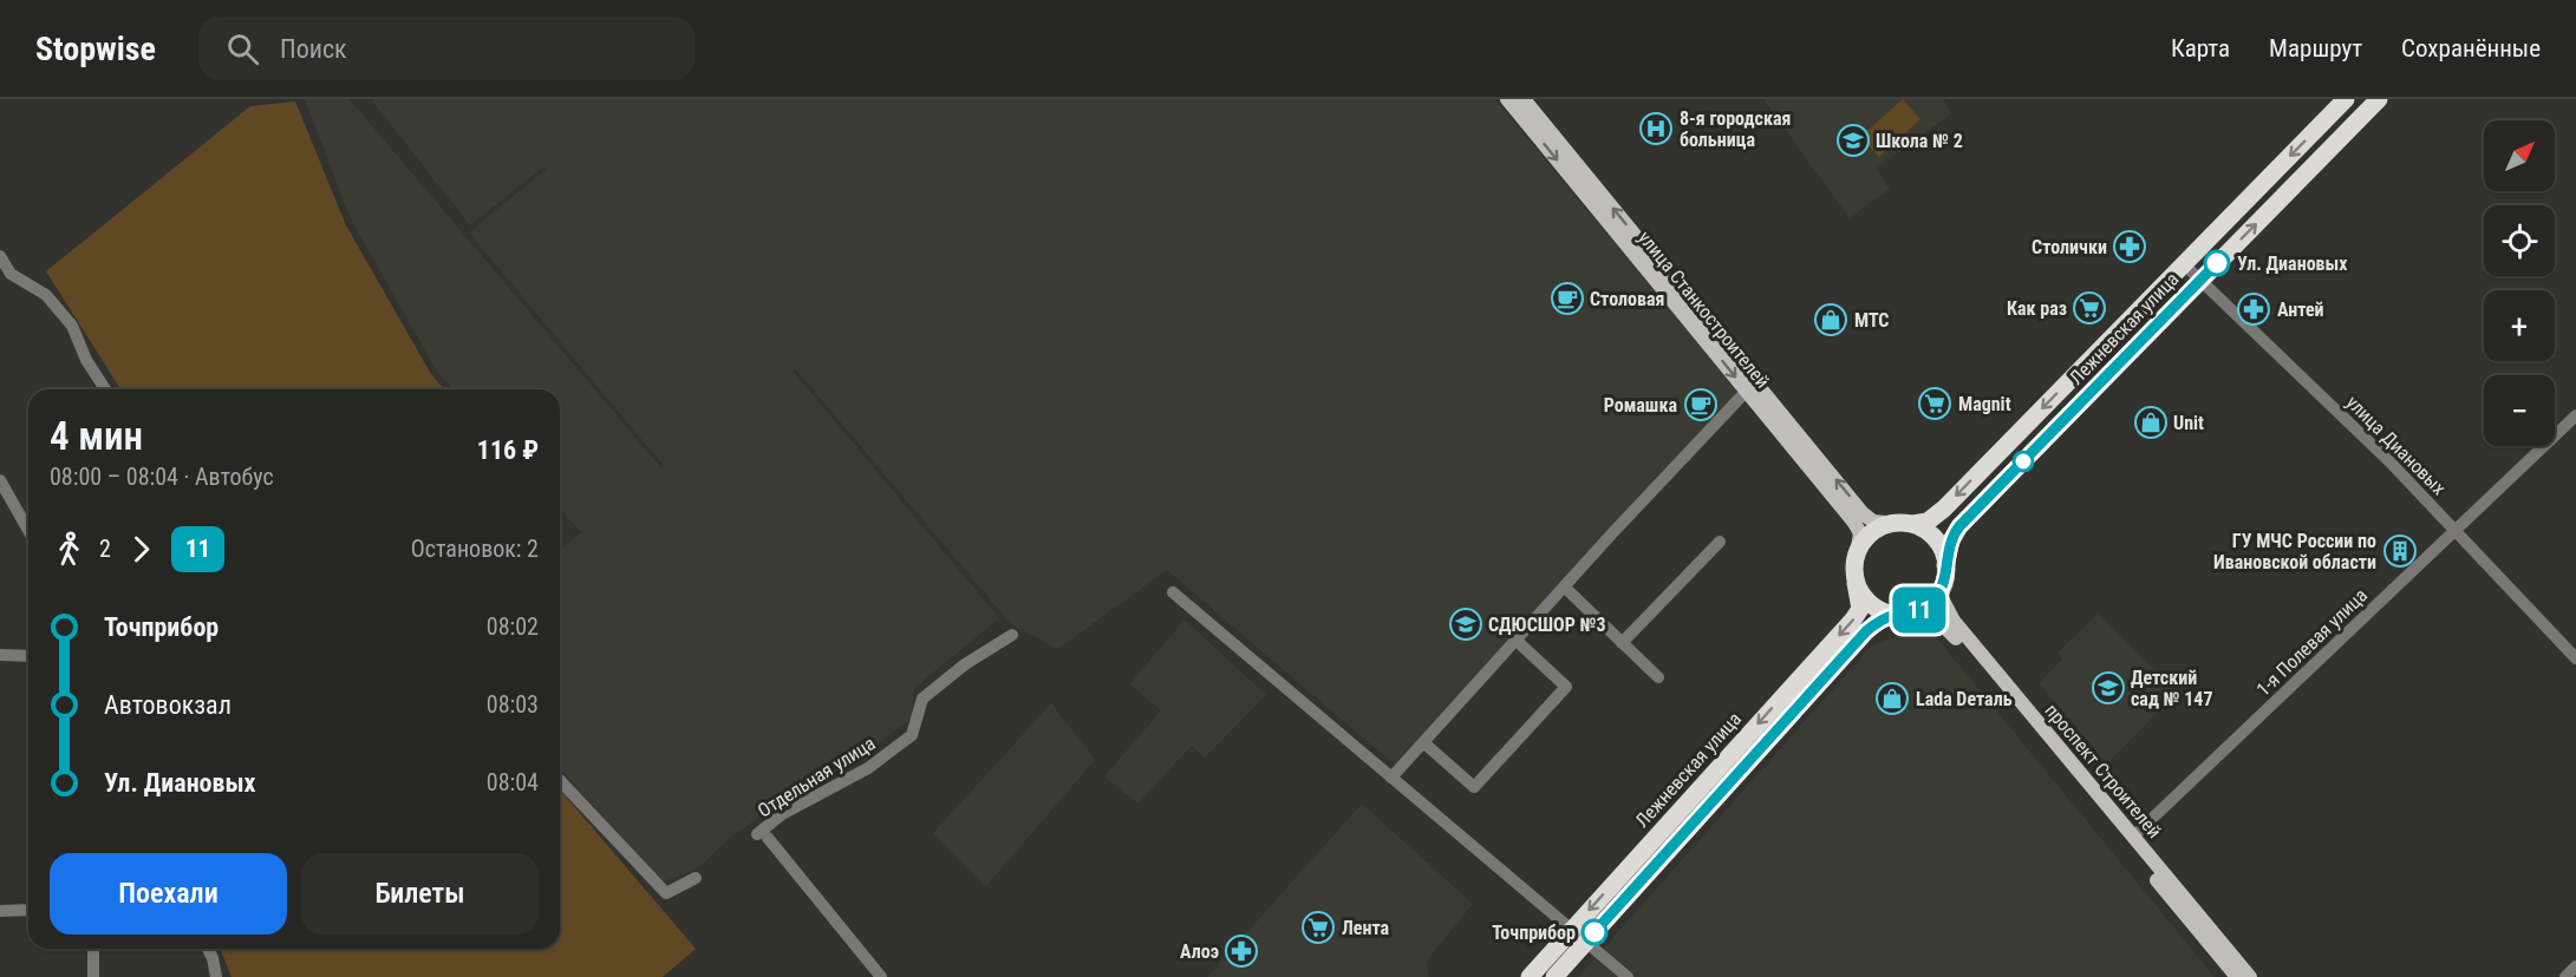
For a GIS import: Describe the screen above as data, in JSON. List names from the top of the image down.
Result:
{
  "streets": {
    "highway": ["Лежневская улица"],
    "main road": ["улица Станкостроителей", "проспект Строителей"],
    "street": ["улица Диановых", "1-я Полевая улица", "Отдельная улица"]
  },
  "crossings": [
    ["улица Станкостроителей", "Лежневская улица"],
    ["улица Станкостроителей", "проспект Строителей"],
    ["Лежневская улица", "улица Диановых"],
    ["Лежневская улица", "проспект Строителей"],
    ["улица Диановых", "1-я Полевая улица"],
    ["1-я Полевая улица", "проспект Строителей"]
  ],
  "places": {
    "hospital": ["8-я городская больница"],
    "school or university": ["Школа № 2", "СДЮСШОР №3", "Детский сад № 147"],
    "pharmacy": ["Столички", "Антей", "Алоэ"],
    "other": ["Ул. Диановых", "Точприбор"],
    "cafe": ["Столовая", "Ромашка"],
    "supermarket": ["Как раз", "Magnit", "Лента"],
    "shop": ["МТС", "Unit", "Lada Dеталь"],
    "building": ["ГУ МЧС России по Ивановской области"]
  },
  "lines": ["bus line 11"],
  "north": "top right",
  "page": {
    "header": "Stopwise",
    "search": "Поиск",
    "nav": ["Карта", "Маршрут", "Сохранённые"],
    "on_map": "11",
    "map_buttons": ["+", "−"],
    "heading": ["4 мин", "08:00 – 08:04 · Автобус", "116 ₽"],
    "legs": ["2", "11", "Остановок: 2"],
    "list": [
      {
        "name": "Точприбор",
        "value": "08:02"
      },
      {
        "name": "Автовокзал",
        "value": "08:03"
      },
      {
        "name": "Ул. Диановых",
        "value": "08:04"
      }
    ],
    "buttons": ["Поехали", "Билеты"]
  }
}
